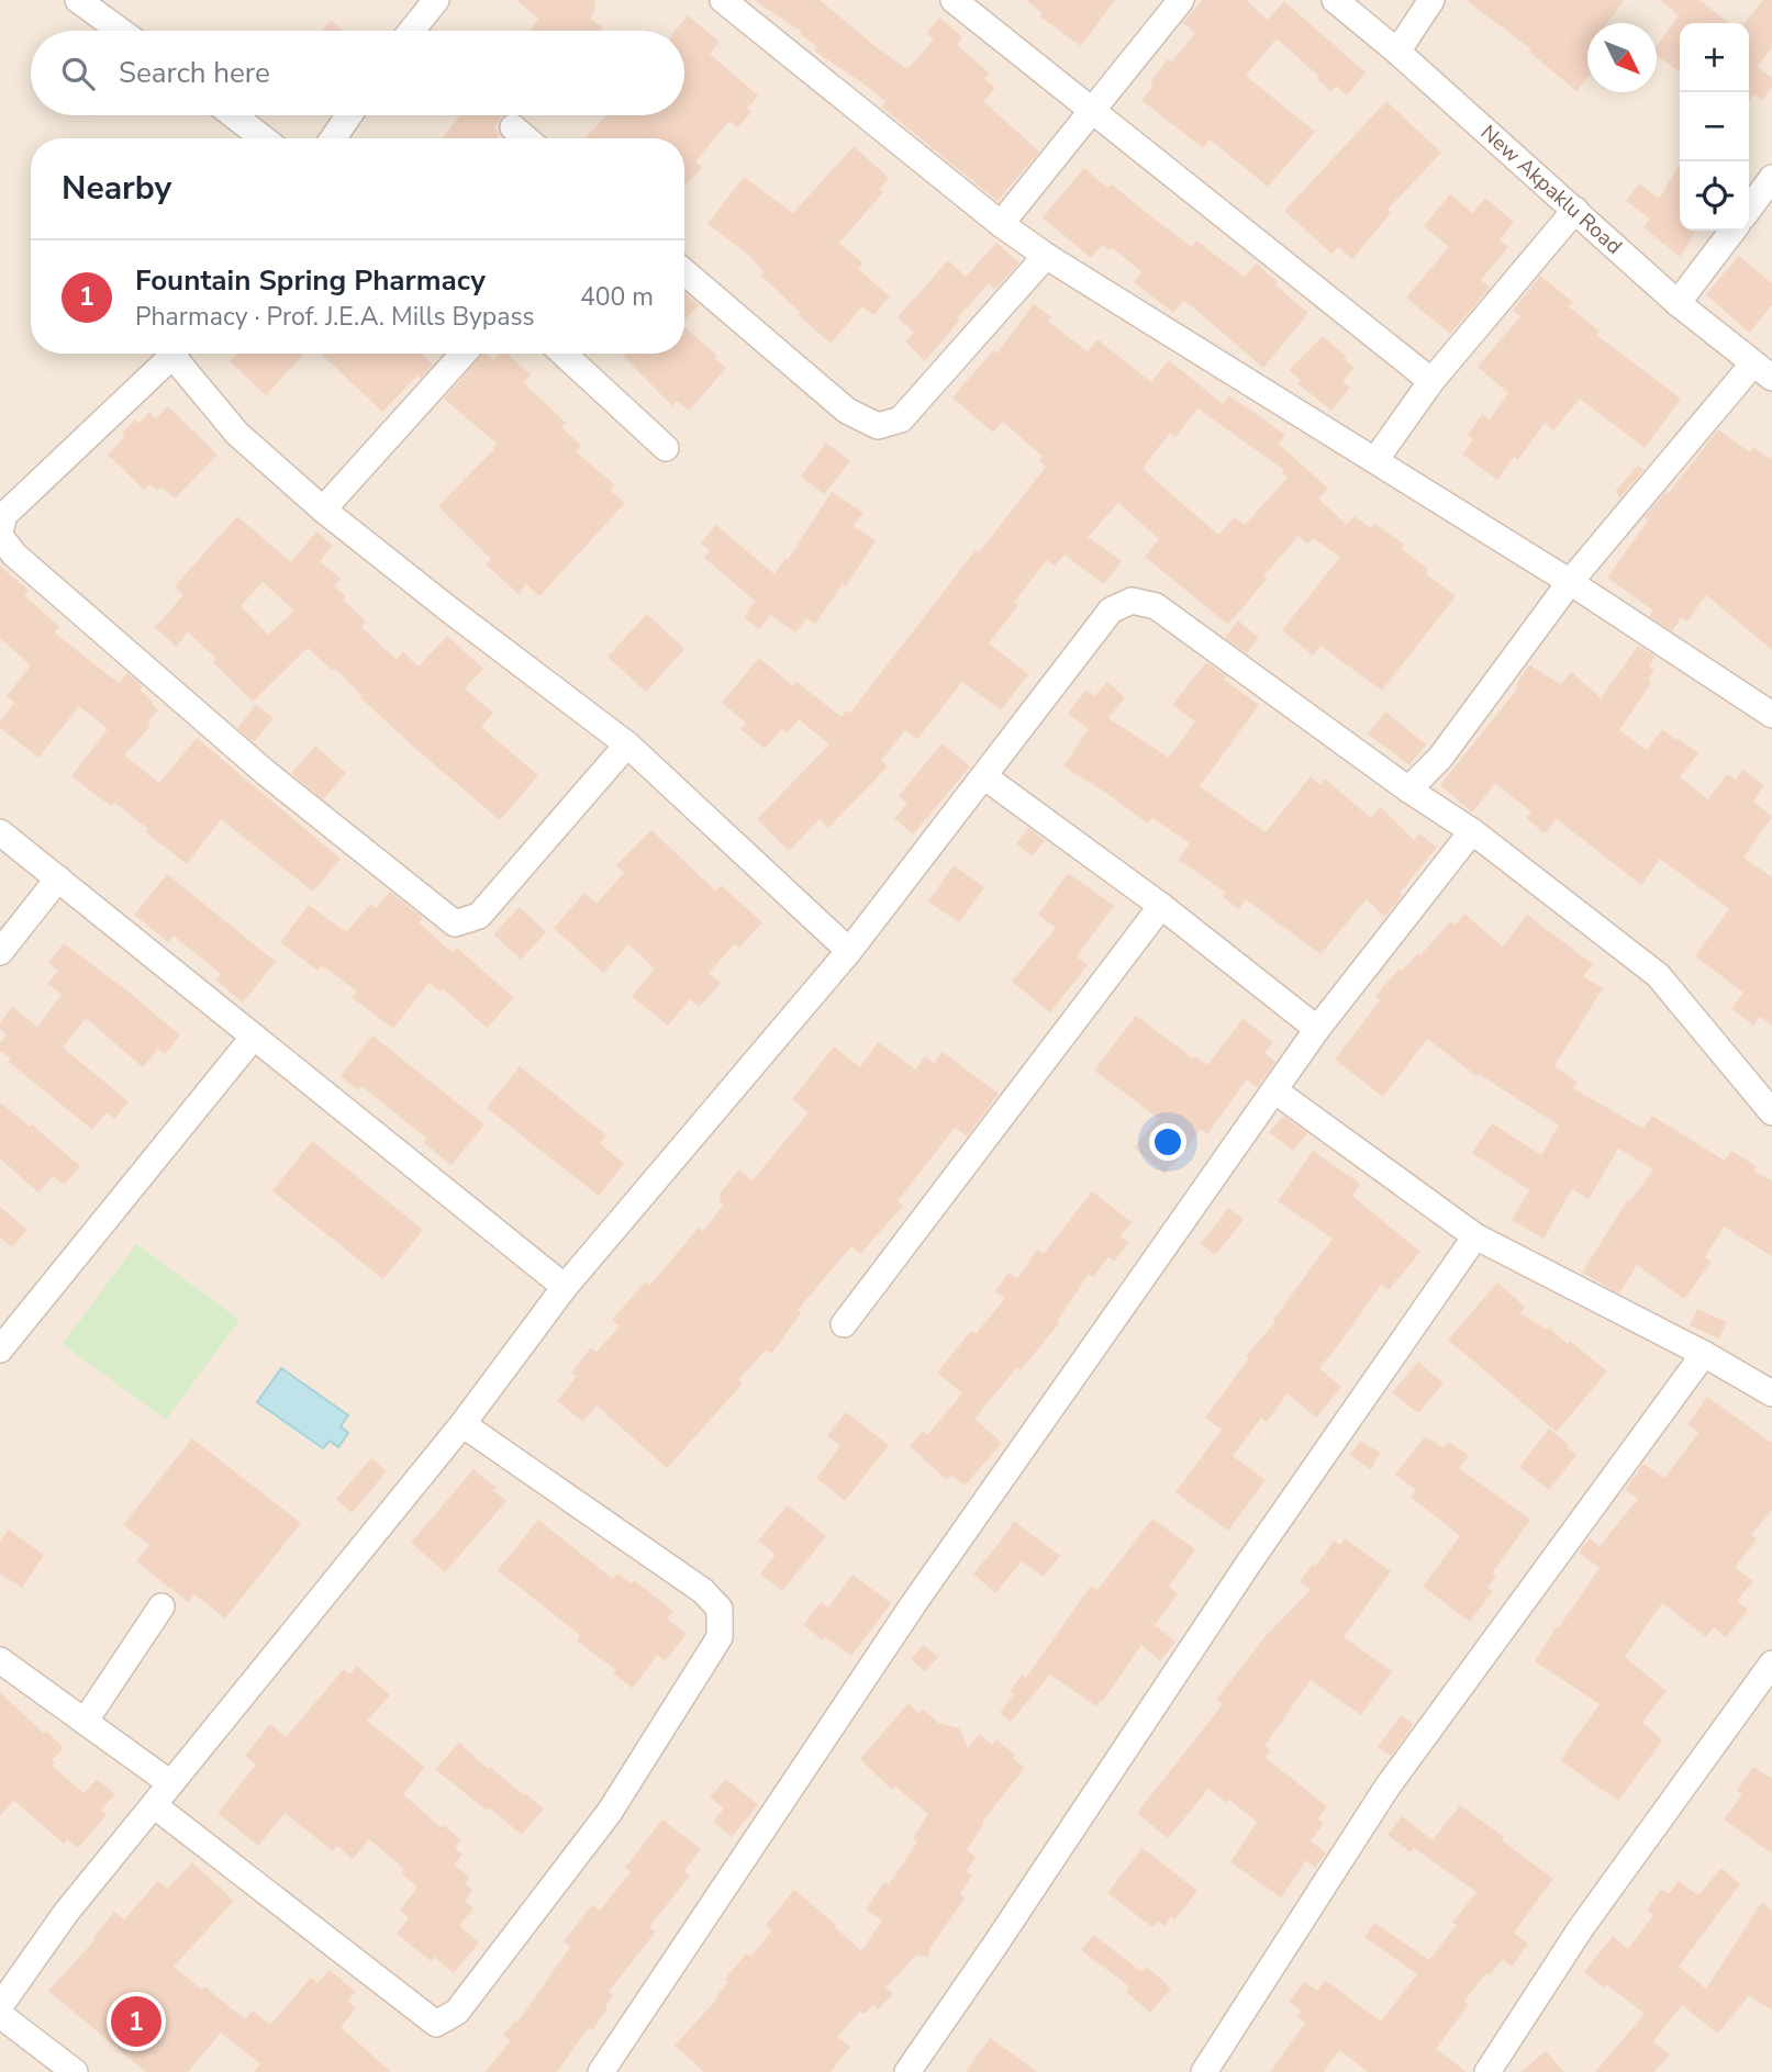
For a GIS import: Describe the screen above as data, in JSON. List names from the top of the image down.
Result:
{
  "streets": {
    "street": ["New Akpaklu Road"]
  },
  "north": "bottom right",
  "page": {
    "map_buttons": ["+", "−"],
    "search": "Search here",
    "heading": "Nearby",
    "list": [
      {
        "mark": "1",
        "name": "Fountain Spring Pharmacy",
        "note": "Pharmacy · Prof. J.E.A. Mills Bypass",
        "value": "400 m"
      }
    ],
    "pins": "1"
  }
}
